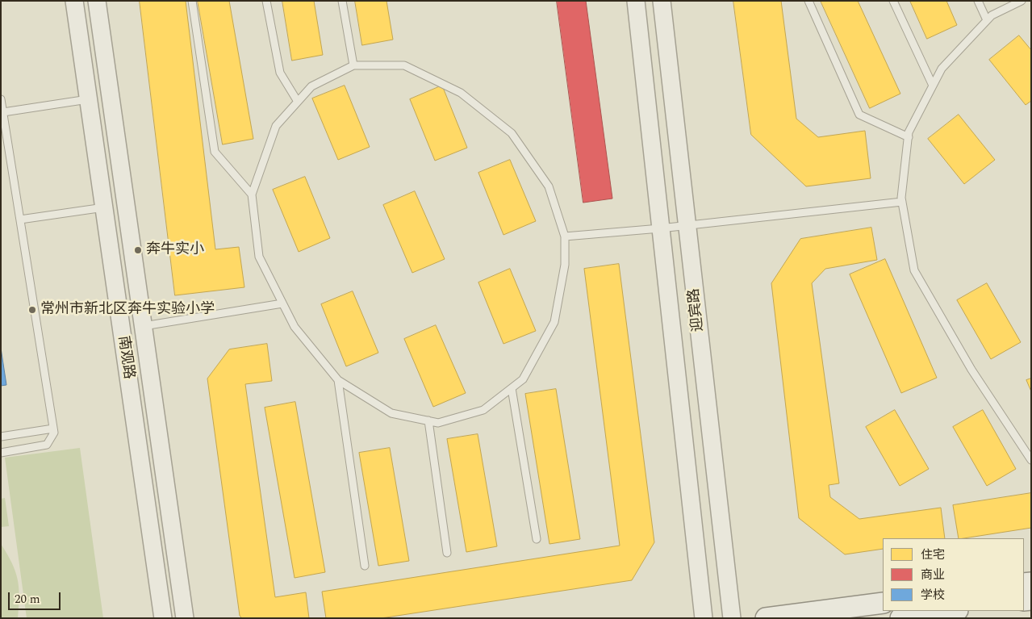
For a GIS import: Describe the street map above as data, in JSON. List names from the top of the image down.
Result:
{
  "streets": {
    "street": ["迎宾路", "南观路"]
  },
  "places": ["奔牛实小", "常州市新北区奔牛实验小学"],
  "legend": ["住宅", "商业", "学校"],
  "scale_bar": "20 m"
}
